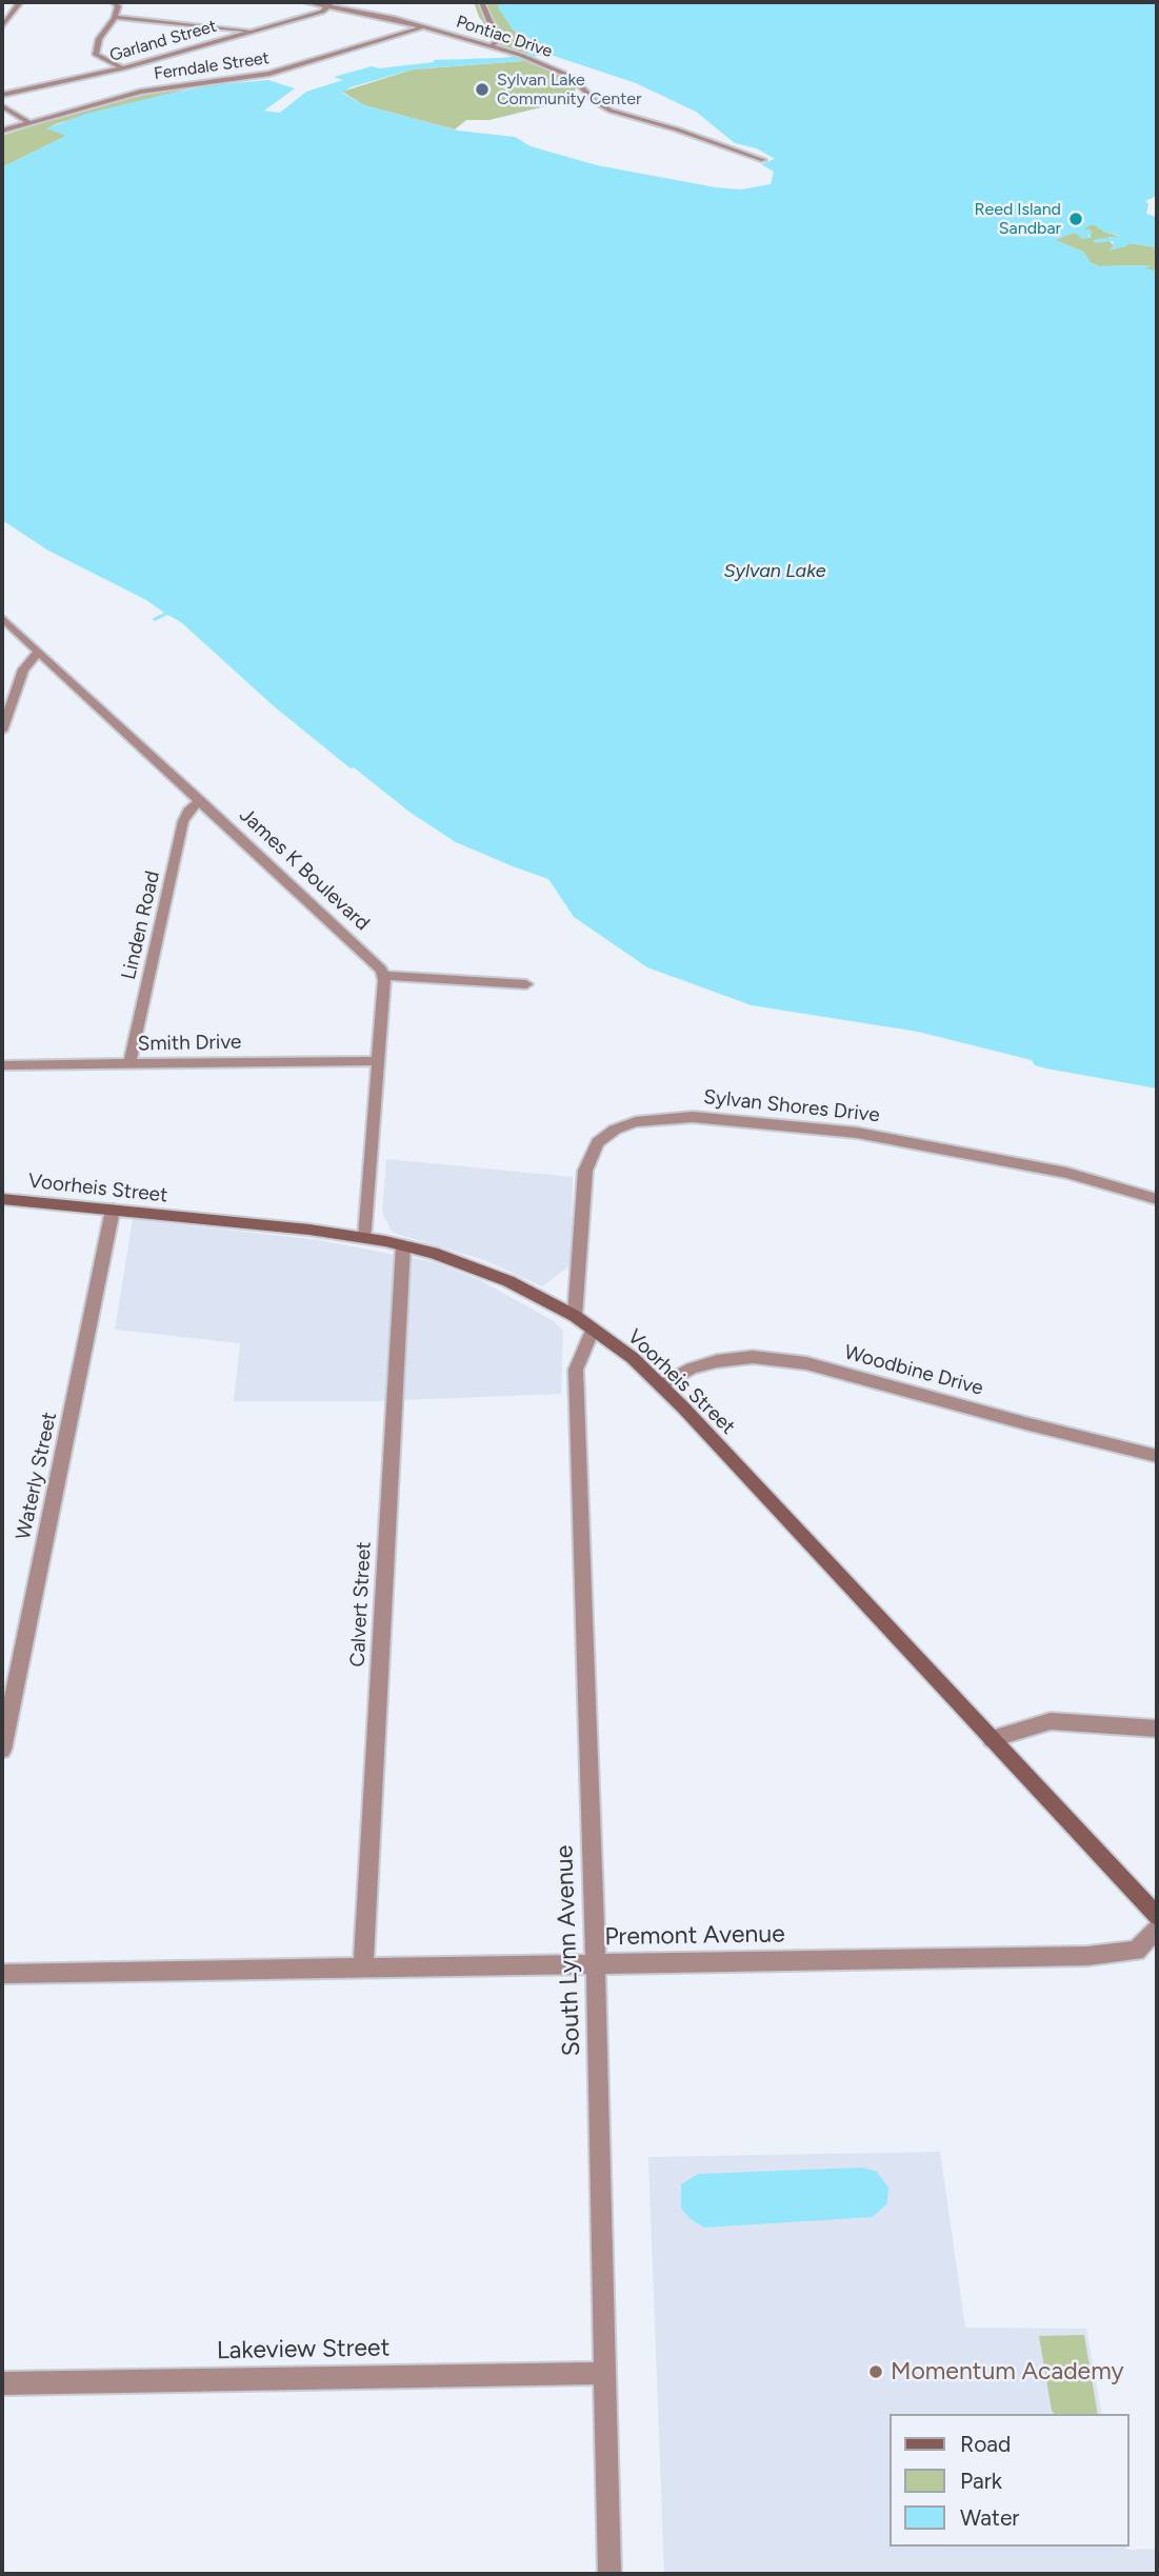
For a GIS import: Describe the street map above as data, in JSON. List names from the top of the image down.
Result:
{
  "streets": {
    "street": [
      "Pontiac Drive",
      "Garland Street",
      "Ferndale Street",
      "James K Boulevard",
      "Linden Road",
      "Smith Drive",
      "Sylvan Shores Drive",
      "Voorheis Street",
      "Woodbine Drive",
      "Waterly Street",
      "Calvert Street",
      "Premont Avenue",
      "South Lynn Avenue",
      "Lakeview Street"
    ]
  },
  "crossings": [
    ["Pontiac Drive", "Garland Street"],
    ["Pontiac Drive", "Ferndale Street"],
    ["James K Boulevard", "Linden Road"],
    ["Linden Road", "Smith Drive"],
    ["Sylvan Shores Drive", "Voorheis Street"],
    ["Voorheis Street", "Woodbine Drive"],
    ["Voorheis Street", "Waterly Street"],
    ["Voorheis Street", "Calvert Street"],
    ["Voorheis Street", "South Lynn Avenue"],
    ["Calvert Street", "Premont Avenue"],
    ["Premont Avenue", "South Lynn Avenue"],
    ["South Lynn Avenue", "Lakeview Street"]
  ],
  "water": ["Sylvan Lake"],
  "places": ["Sylvan Lake Community Center", "Reed Island Sandbar", "Momentum Academy"],
  "legend": ["Road", "Park", "Water"]
}
